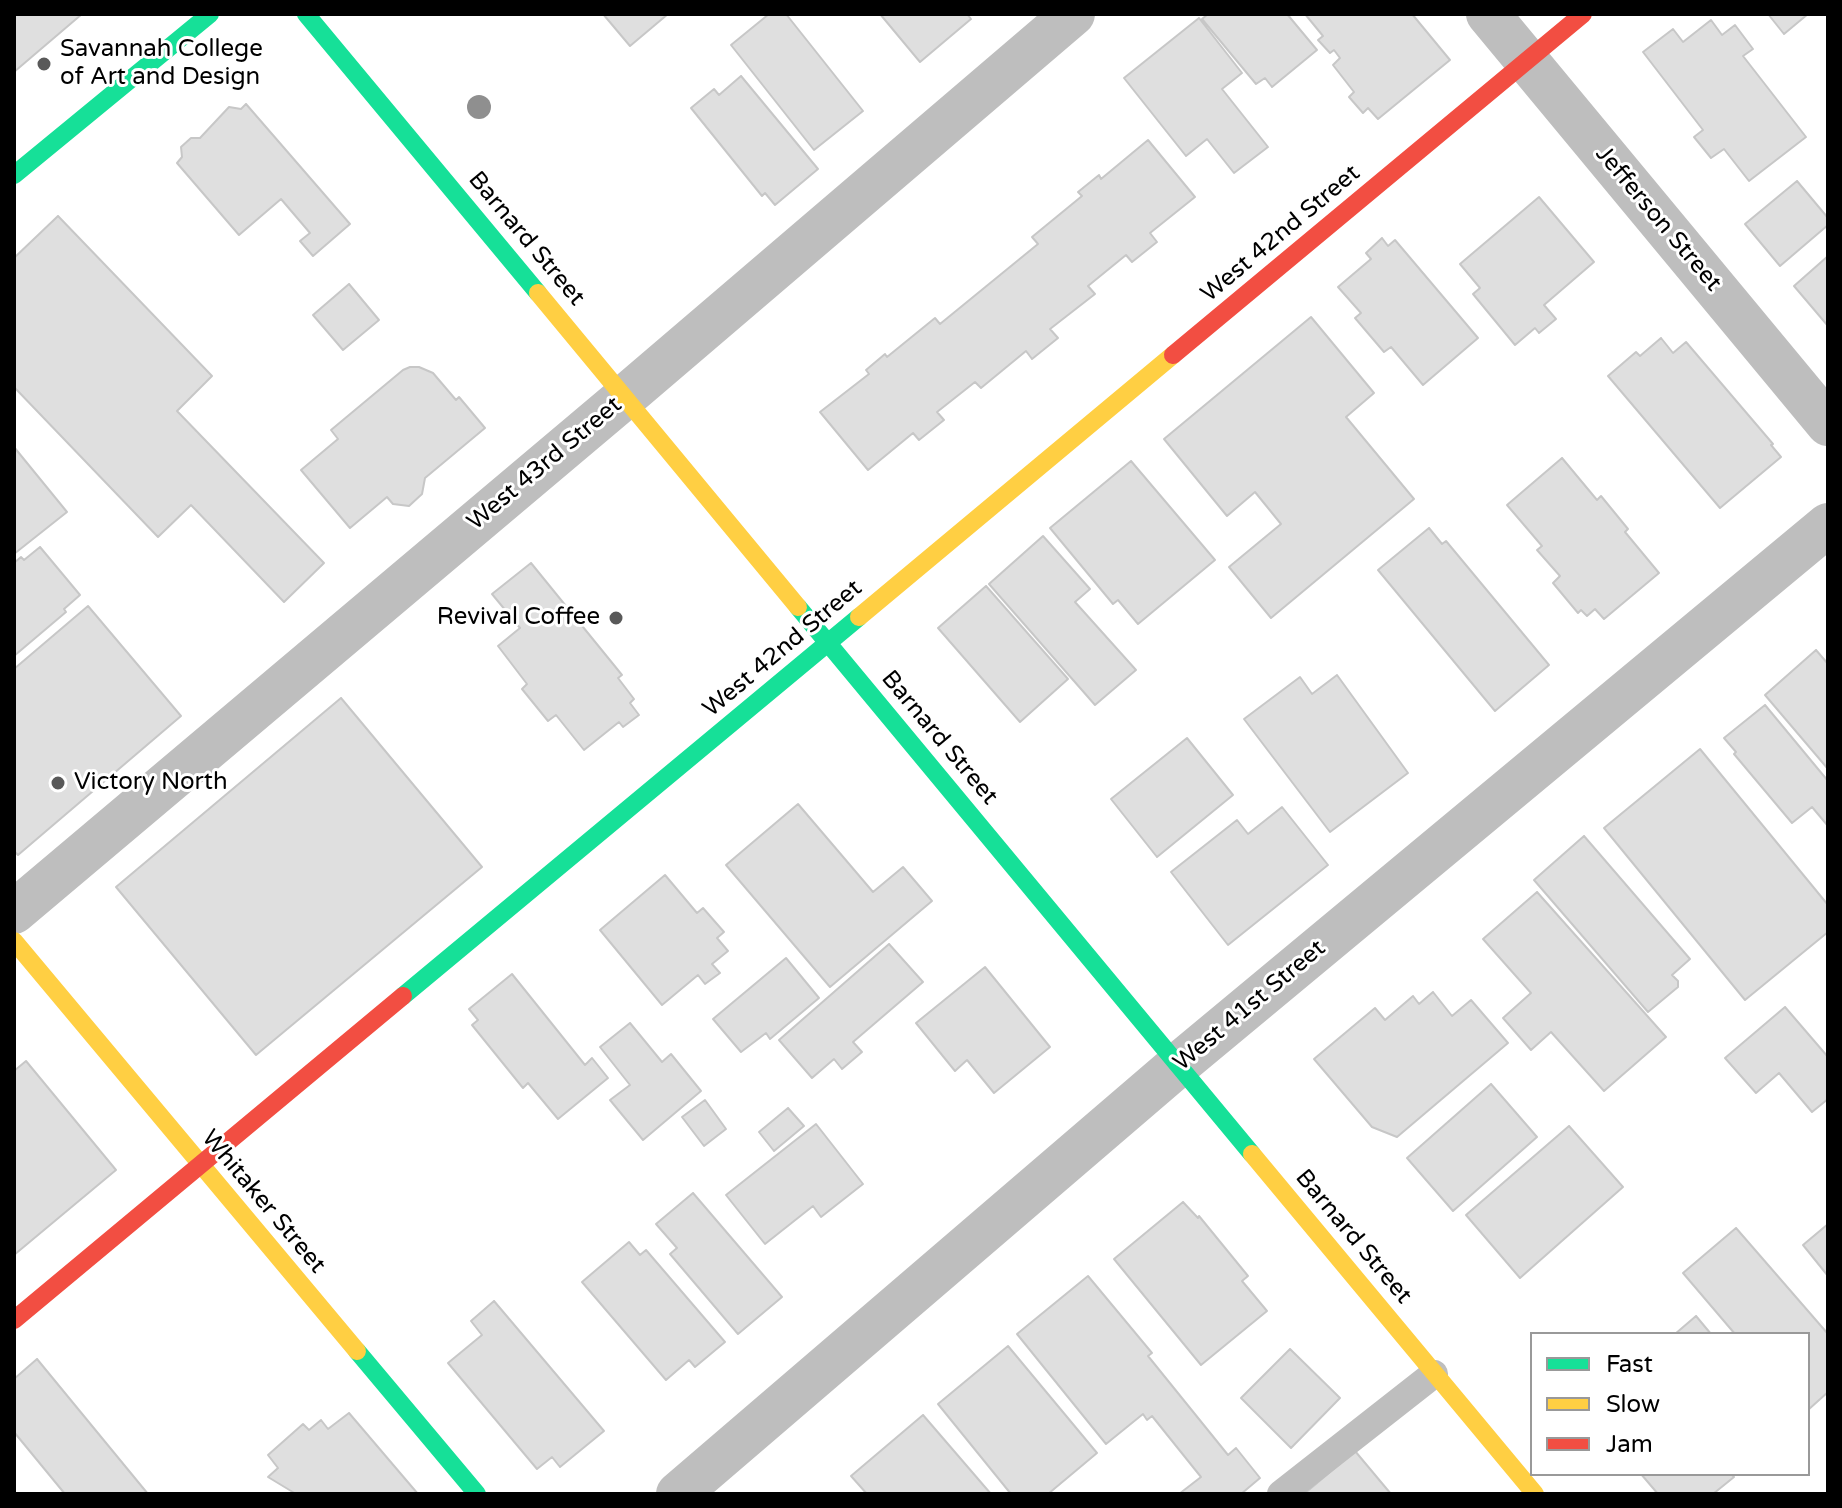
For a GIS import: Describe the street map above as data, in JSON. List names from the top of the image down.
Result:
{
  "streets": {
    "street": [
      "Jefferson Street",
      "West 42nd Street",
      "Barnard Street",
      "West 43rd Street",
      "West 41st Street",
      "Whitaker Street"
    ]
  },
  "crossings": [
    ["Jefferson Street", "West 42nd Street"],
    ["West 42nd Street", "Barnard Street"],
    ["West 42nd Street", "Whitaker Street"],
    ["Barnard Street", "West 43rd Street"],
    ["Barnard Street", "West 41st Street"]
  ],
  "places": ["Savannah College of Art and Design", "Revival Coffee", "Victory North"],
  "legend": ["Fast", "Slow", "Jam"]
}
